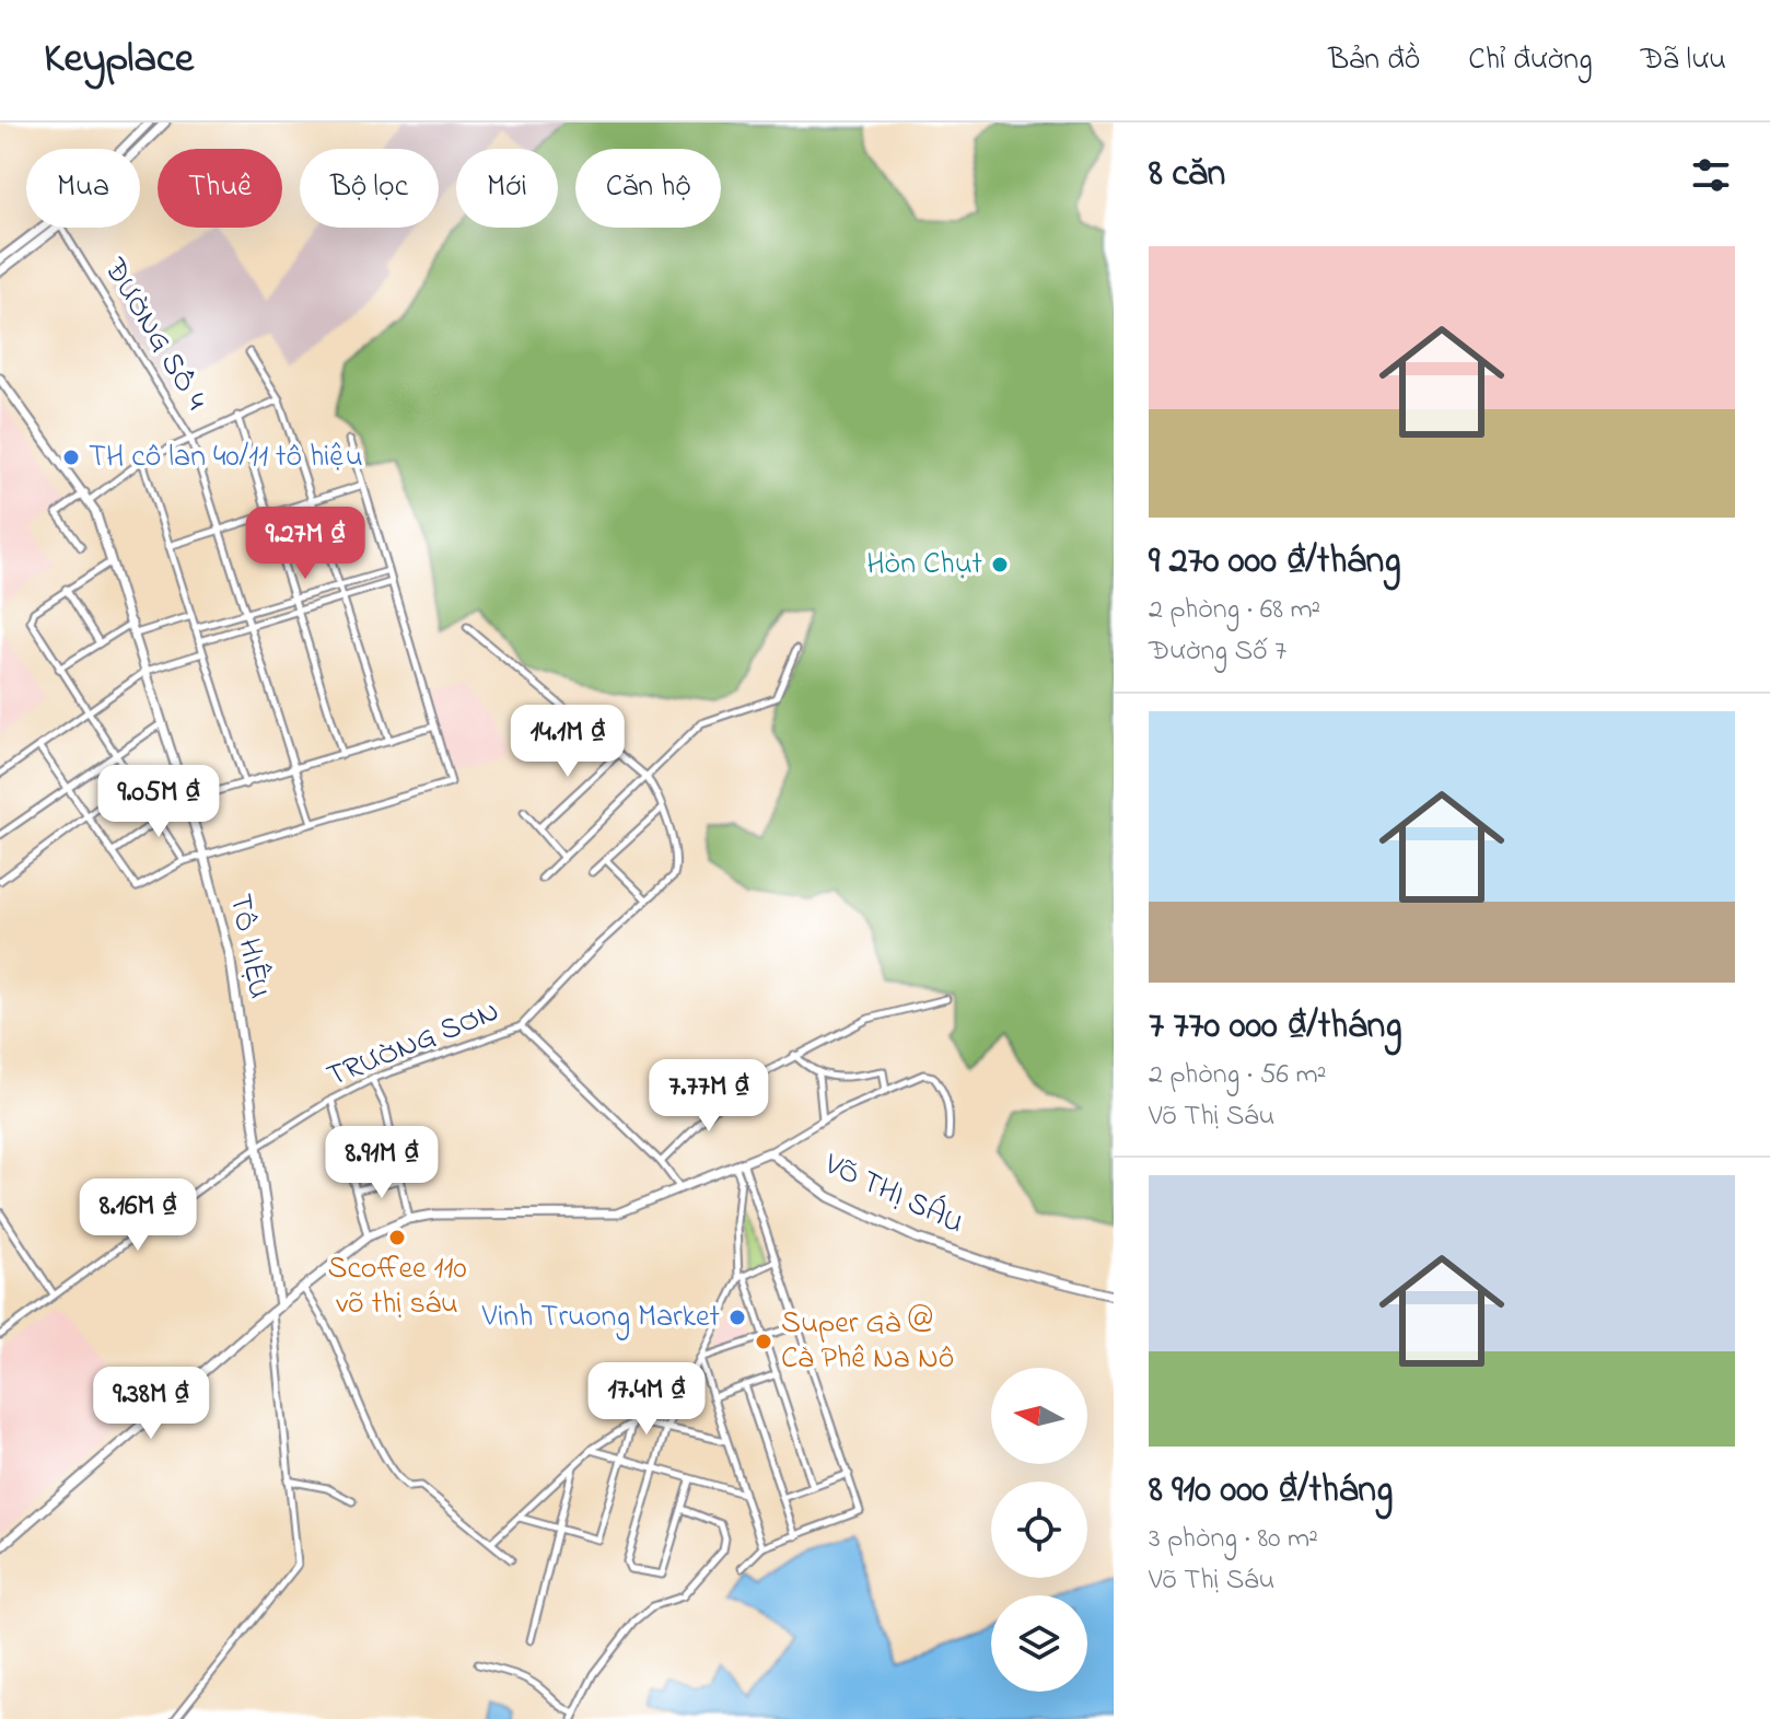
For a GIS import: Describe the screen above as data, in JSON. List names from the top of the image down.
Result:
{
  "streets": {
    "main road": ["TÔ HIỆU", "VÕ THỊ SÁU"],
    "street": ["ĐƯỜNG SỐ 4", "TRƯỜNG SƠN"]
  },
  "crossings": [
    ["TÔ HIỆU", "TRƯỜNG SƠN"]
  ],
  "places": [
    "TH cô lan 40/11 tô hiệu",
    "Hòn Chụt",
    "Scoffee 110 võ thị sáu",
    "Vinh Truong Market",
    "Super Gà @ Cà Phê Na Nô"
  ],
  "north": "left",
  "page": {
    "header": "Keyplace",
    "nav": ["Bản đồ", "Chỉ đường", "Đã lưu"],
    "heading": "8 căn",
    "chip": [
      "Mua",
      "Thuê",
      "Bộ lọc",
      "Mới",
      "Căn hộ"
    ],
    "list": [
      {
        "name": "9 270 000 ₫/tháng",
        "note": "2 phòng · 68 m² · Đường Số 7"
      },
      {
        "name": "7 770 000 ₫/tháng",
        "note": "2 phòng · 56 m² · Võ Thị Sáu"
      },
      {
        "name": "8 910 000 ₫/tháng",
        "note": "3 phòng · 80 m² · Võ Thị Sáu"
      }
    ],
    "price": [
      "9.27M ₫",
      "14.1M ₫",
      "9.05M ₫",
      "7.77M ₫",
      "8.91M ₫",
      "8.16M ₫",
      "17.4M ₫",
      "9.38M ₫"
    ]
  }
}
